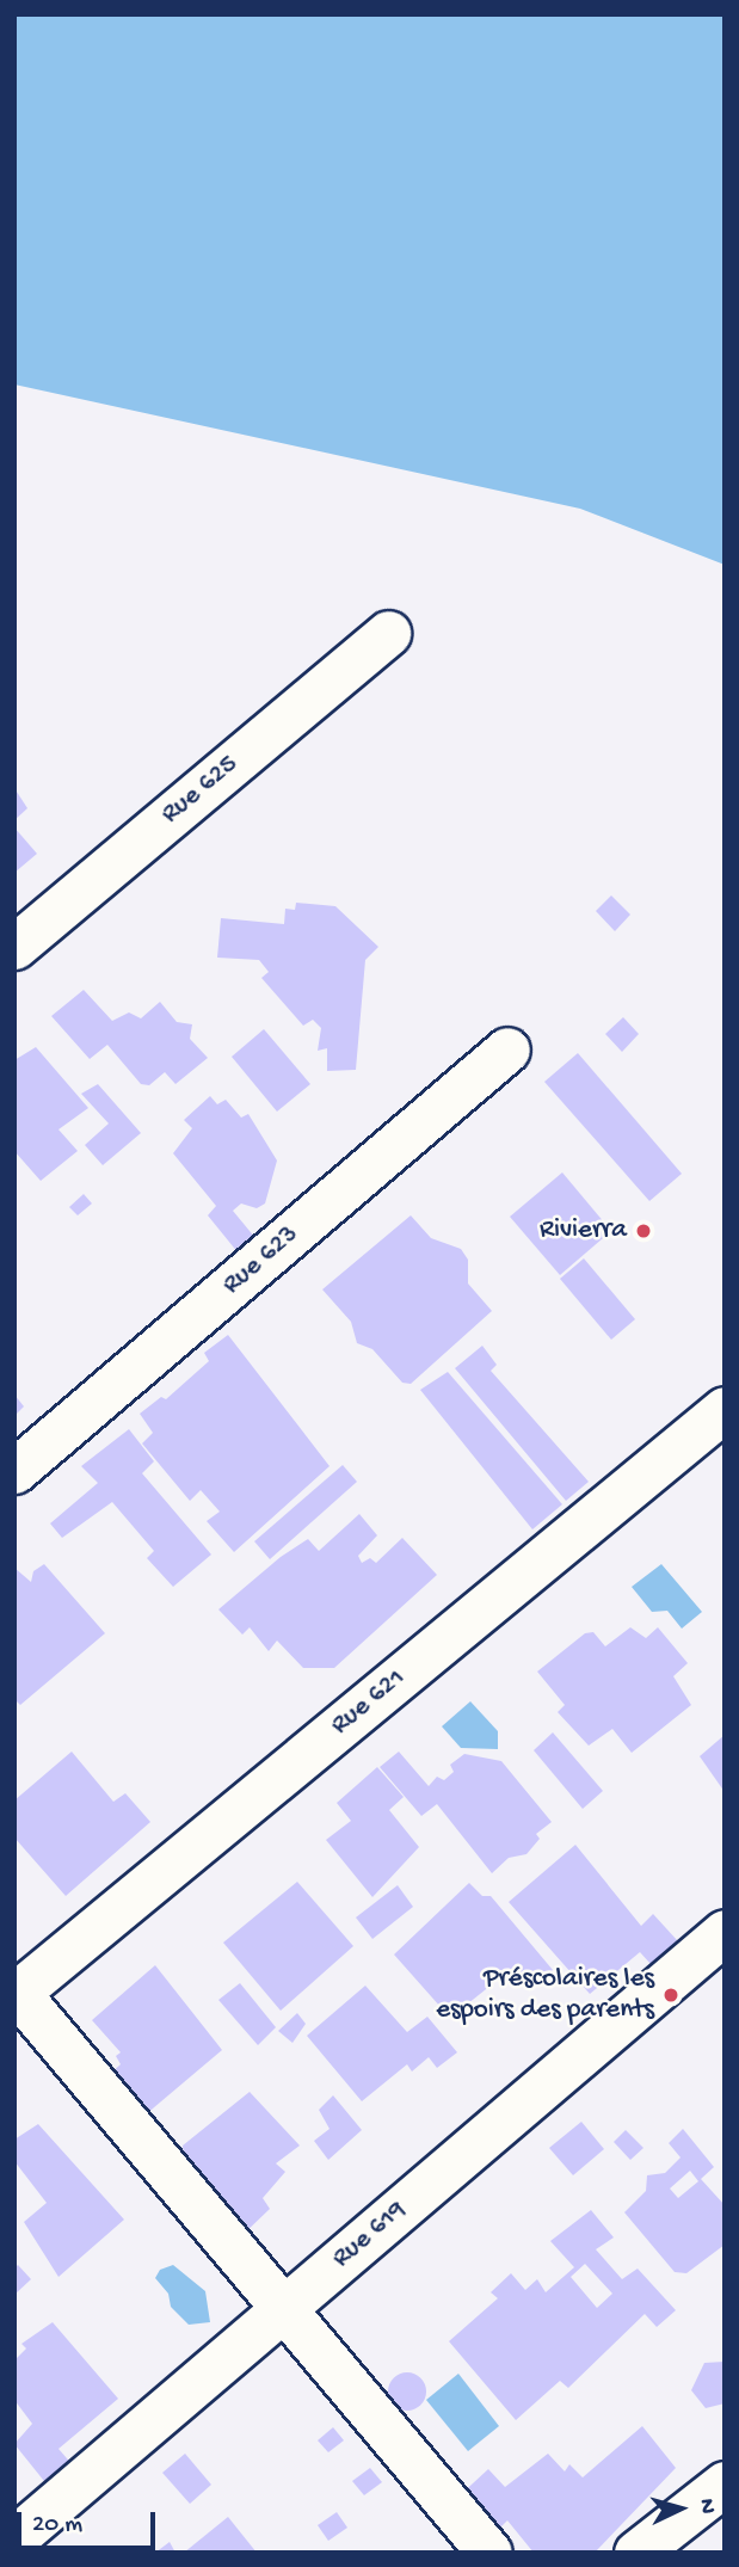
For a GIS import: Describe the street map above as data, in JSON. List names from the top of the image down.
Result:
{
  "streets": {
    "street": [
      "Rue 625",
      "Rue 623",
      "Rue 621",
      "Rue 619"
    ]
  },
  "places": ["Rivierra", "Préscolaires les espoirs des parents"],
  "scale_bar": "20 m",
  "north": "right"
}
